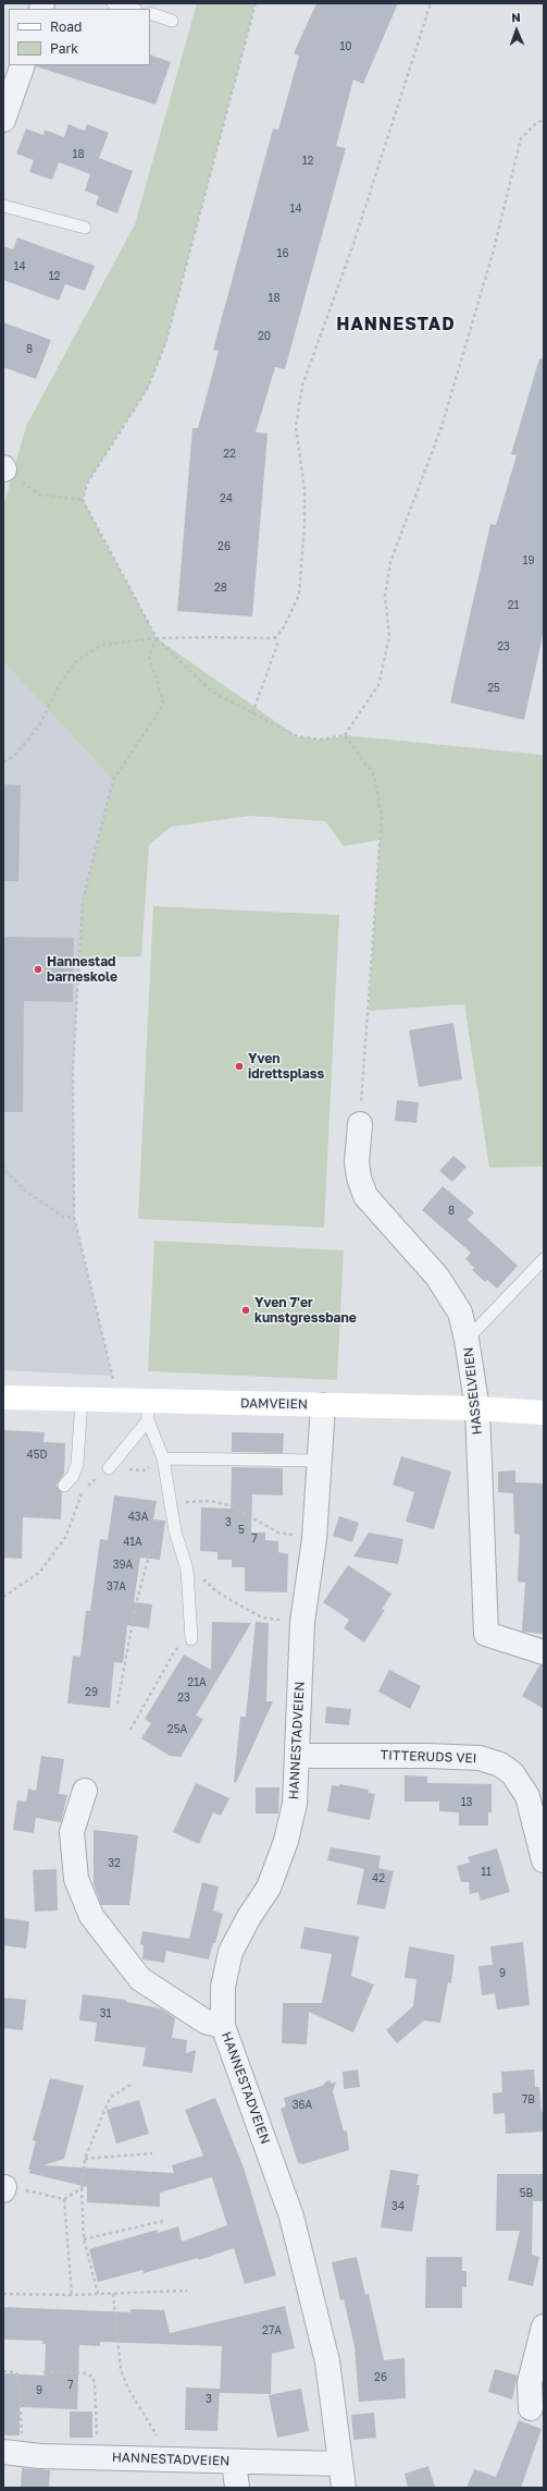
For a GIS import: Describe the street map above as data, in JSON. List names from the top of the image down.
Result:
{
  "streets": {
    "street": [
      "HASSELVEIEN",
      "DAMVEIEN",
      "HANNESTADVEIEN",
      "TITTERUDS VEI"
    ]
  },
  "crossings": [
    ["HASSELVEIEN", "DAMVEIEN"],
    ["DAMVEIEN", "HANNESTADVEIEN"],
    ["HANNESTADVEIEN", "TITTERUDS VEI"]
  ],
  "districts": ["HANNESTAD"],
  "places": ["Hannestad barneskole", "Yven idrettsplass", "Yven 7'er kunstgressbane"],
  "house_numbers": [
    "10",
    "18",
    "12",
    "14",
    "16",
    "14",
    "12",
    "18",
    "20",
    "8",
    "22",
    "24",
    "26",
    "19",
    "28",
    "21",
    "23",
    "25",
    "8",
    "45D",
    "43A",
    "3",
    "5",
    "7",
    "41A",
    "39A",
    "37A",
    "21A",
    "29",
    "23",
    "25A",
    "13",
    "32",
    "11",
    "42",
    "9",
    "31",
    "7B",
    "36A",
    "5B",
    "34",
    "27A",
    "26",
    "7",
    "9",
    "3"
  ],
  "legend": ["Road", "Park"],
  "north": "top"
}
